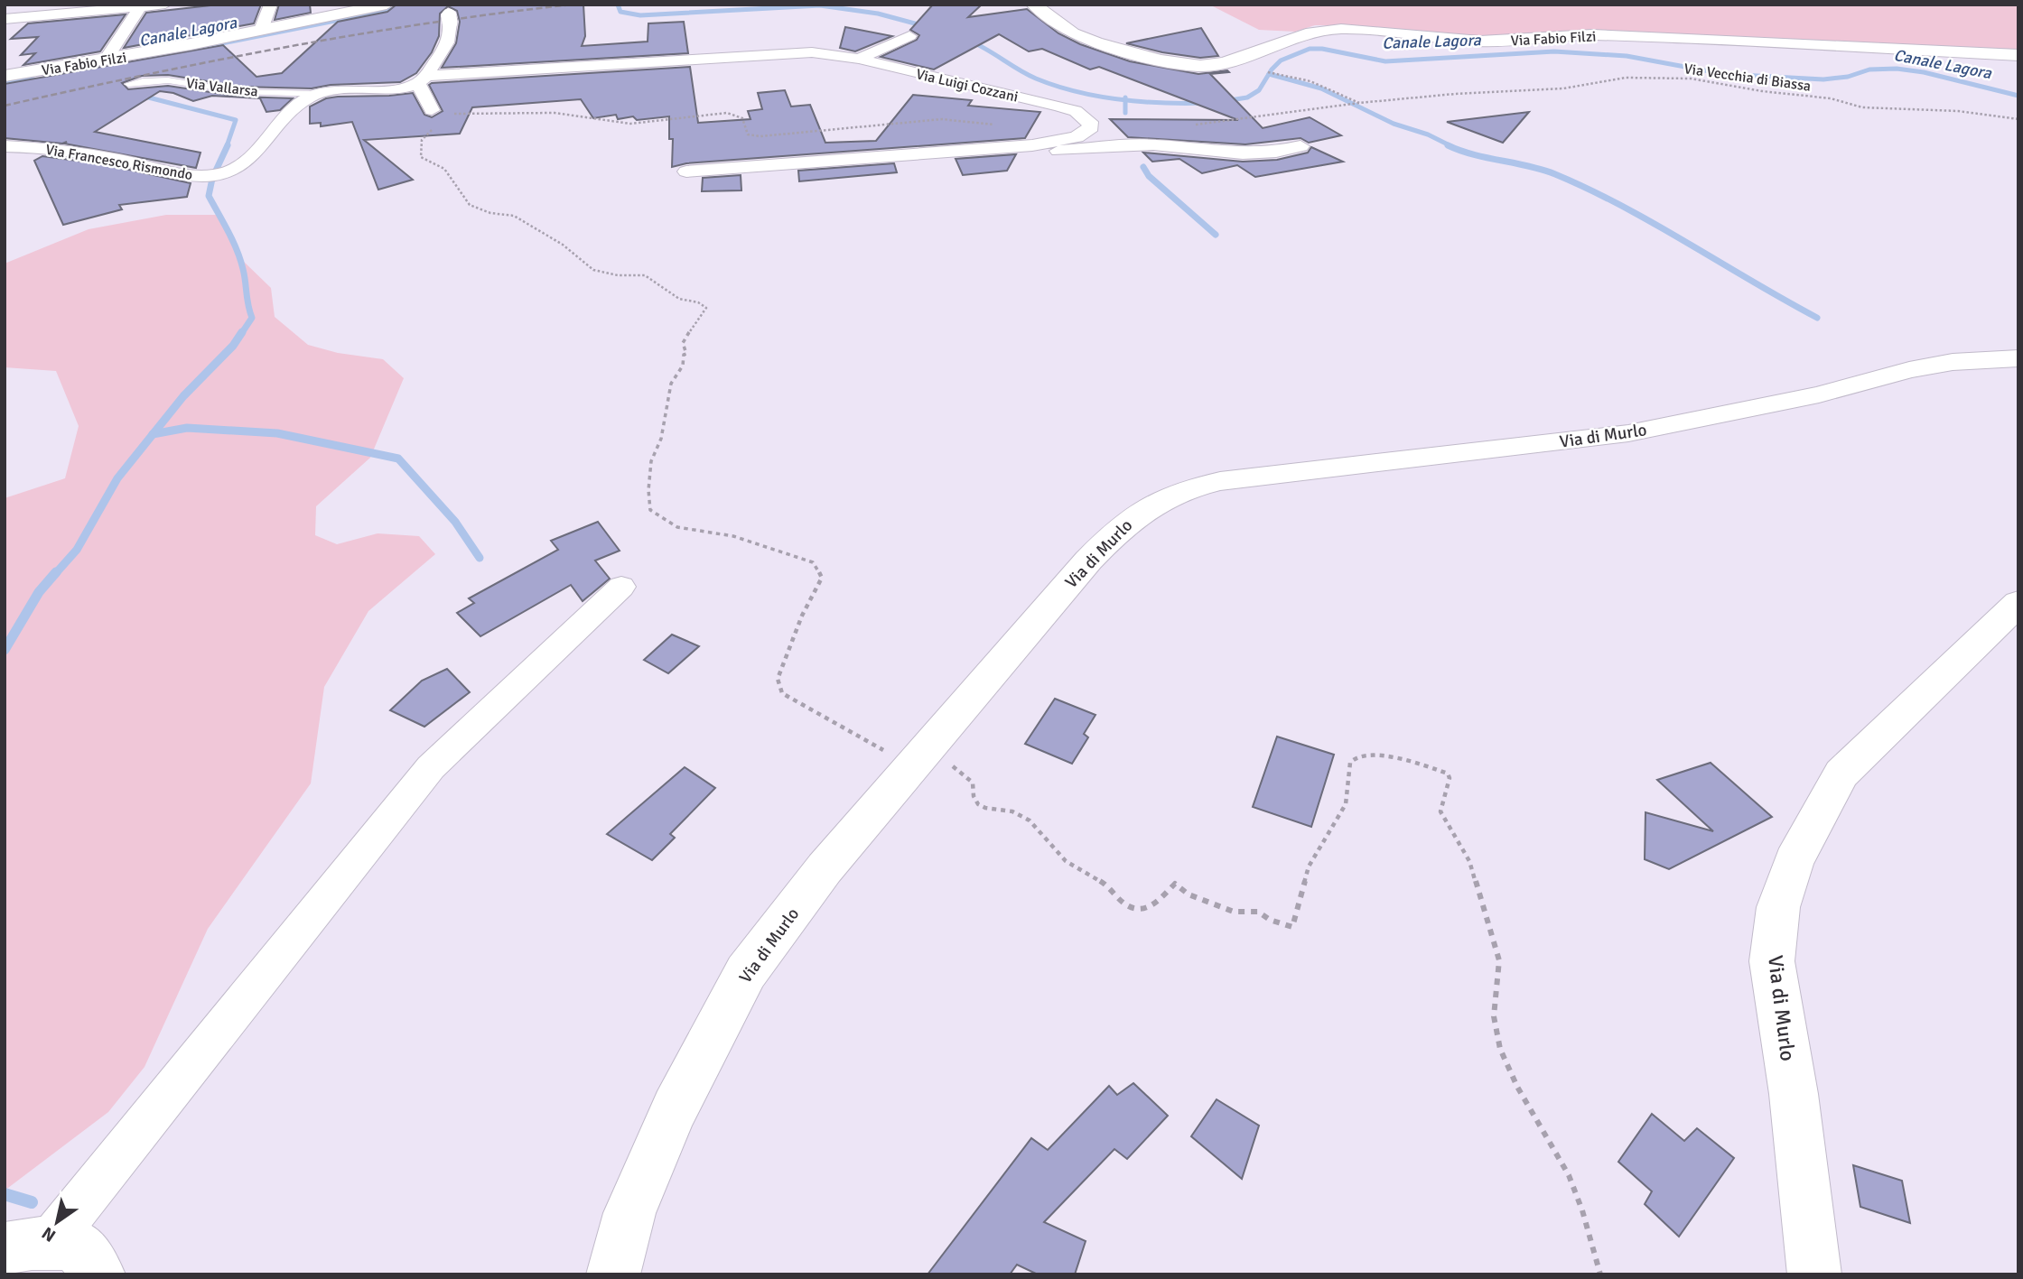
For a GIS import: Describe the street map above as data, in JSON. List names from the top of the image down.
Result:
{
  "streets": {
    "street": [
      "Via Fabio Filzi",
      "Via Luigi Cozzani",
      "Via Francesco Rismondo",
      "Via di Murlo"
    ],
    "lane": ["Via Vallarsa"],
    "path": ["Via Vecchia di Biassa"]
  },
  "crossings": [
    ["Via Luigi Cozzani", "Via Francesco Rismondo"],
    ["Via Vallarsa", "Via Francesco Rismondo"]
  ],
  "water": ["Canale Lagora"],
  "north": "bottom left"
}
